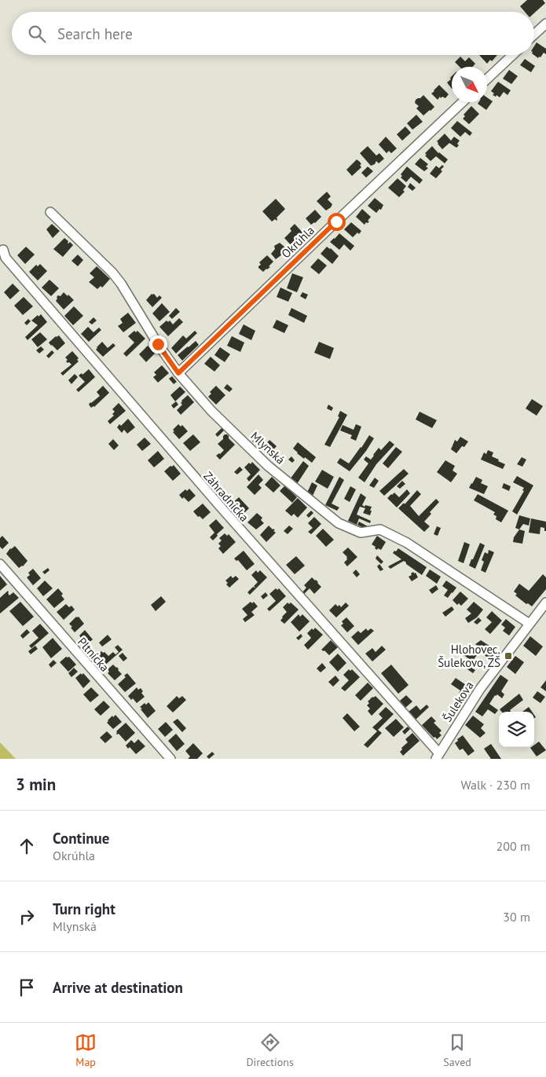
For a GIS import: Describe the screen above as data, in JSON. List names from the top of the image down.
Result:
{
  "streets": {
    "street": [
      "Okrúhla",
      "Mlynská",
      "Záhradnícka",
      "Pltnícka",
      "Šulekova"
    ]
  },
  "crossings": [
    ["Okrúhla", "Mlynská"],
    ["Mlynská", "Šulekova"],
    ["Záhradnícka", "Šulekova"]
  ],
  "places": {
    "transit": ["Hlohovec, Šulekovo, ZŠ"]
  },
  "north": "bottom right",
  "page": {
    "search": "Search here",
    "heading": ["3 min", "Walk · 230 m"],
    "list": [
      ["Continue", "Okrúhla", "200 m"],
      ["Turn right", "Mlynská", "30 m"],
      "Arrive at destination"
    ],
    "nav": ["Map", "Directions", "Saved"]
  }
}
